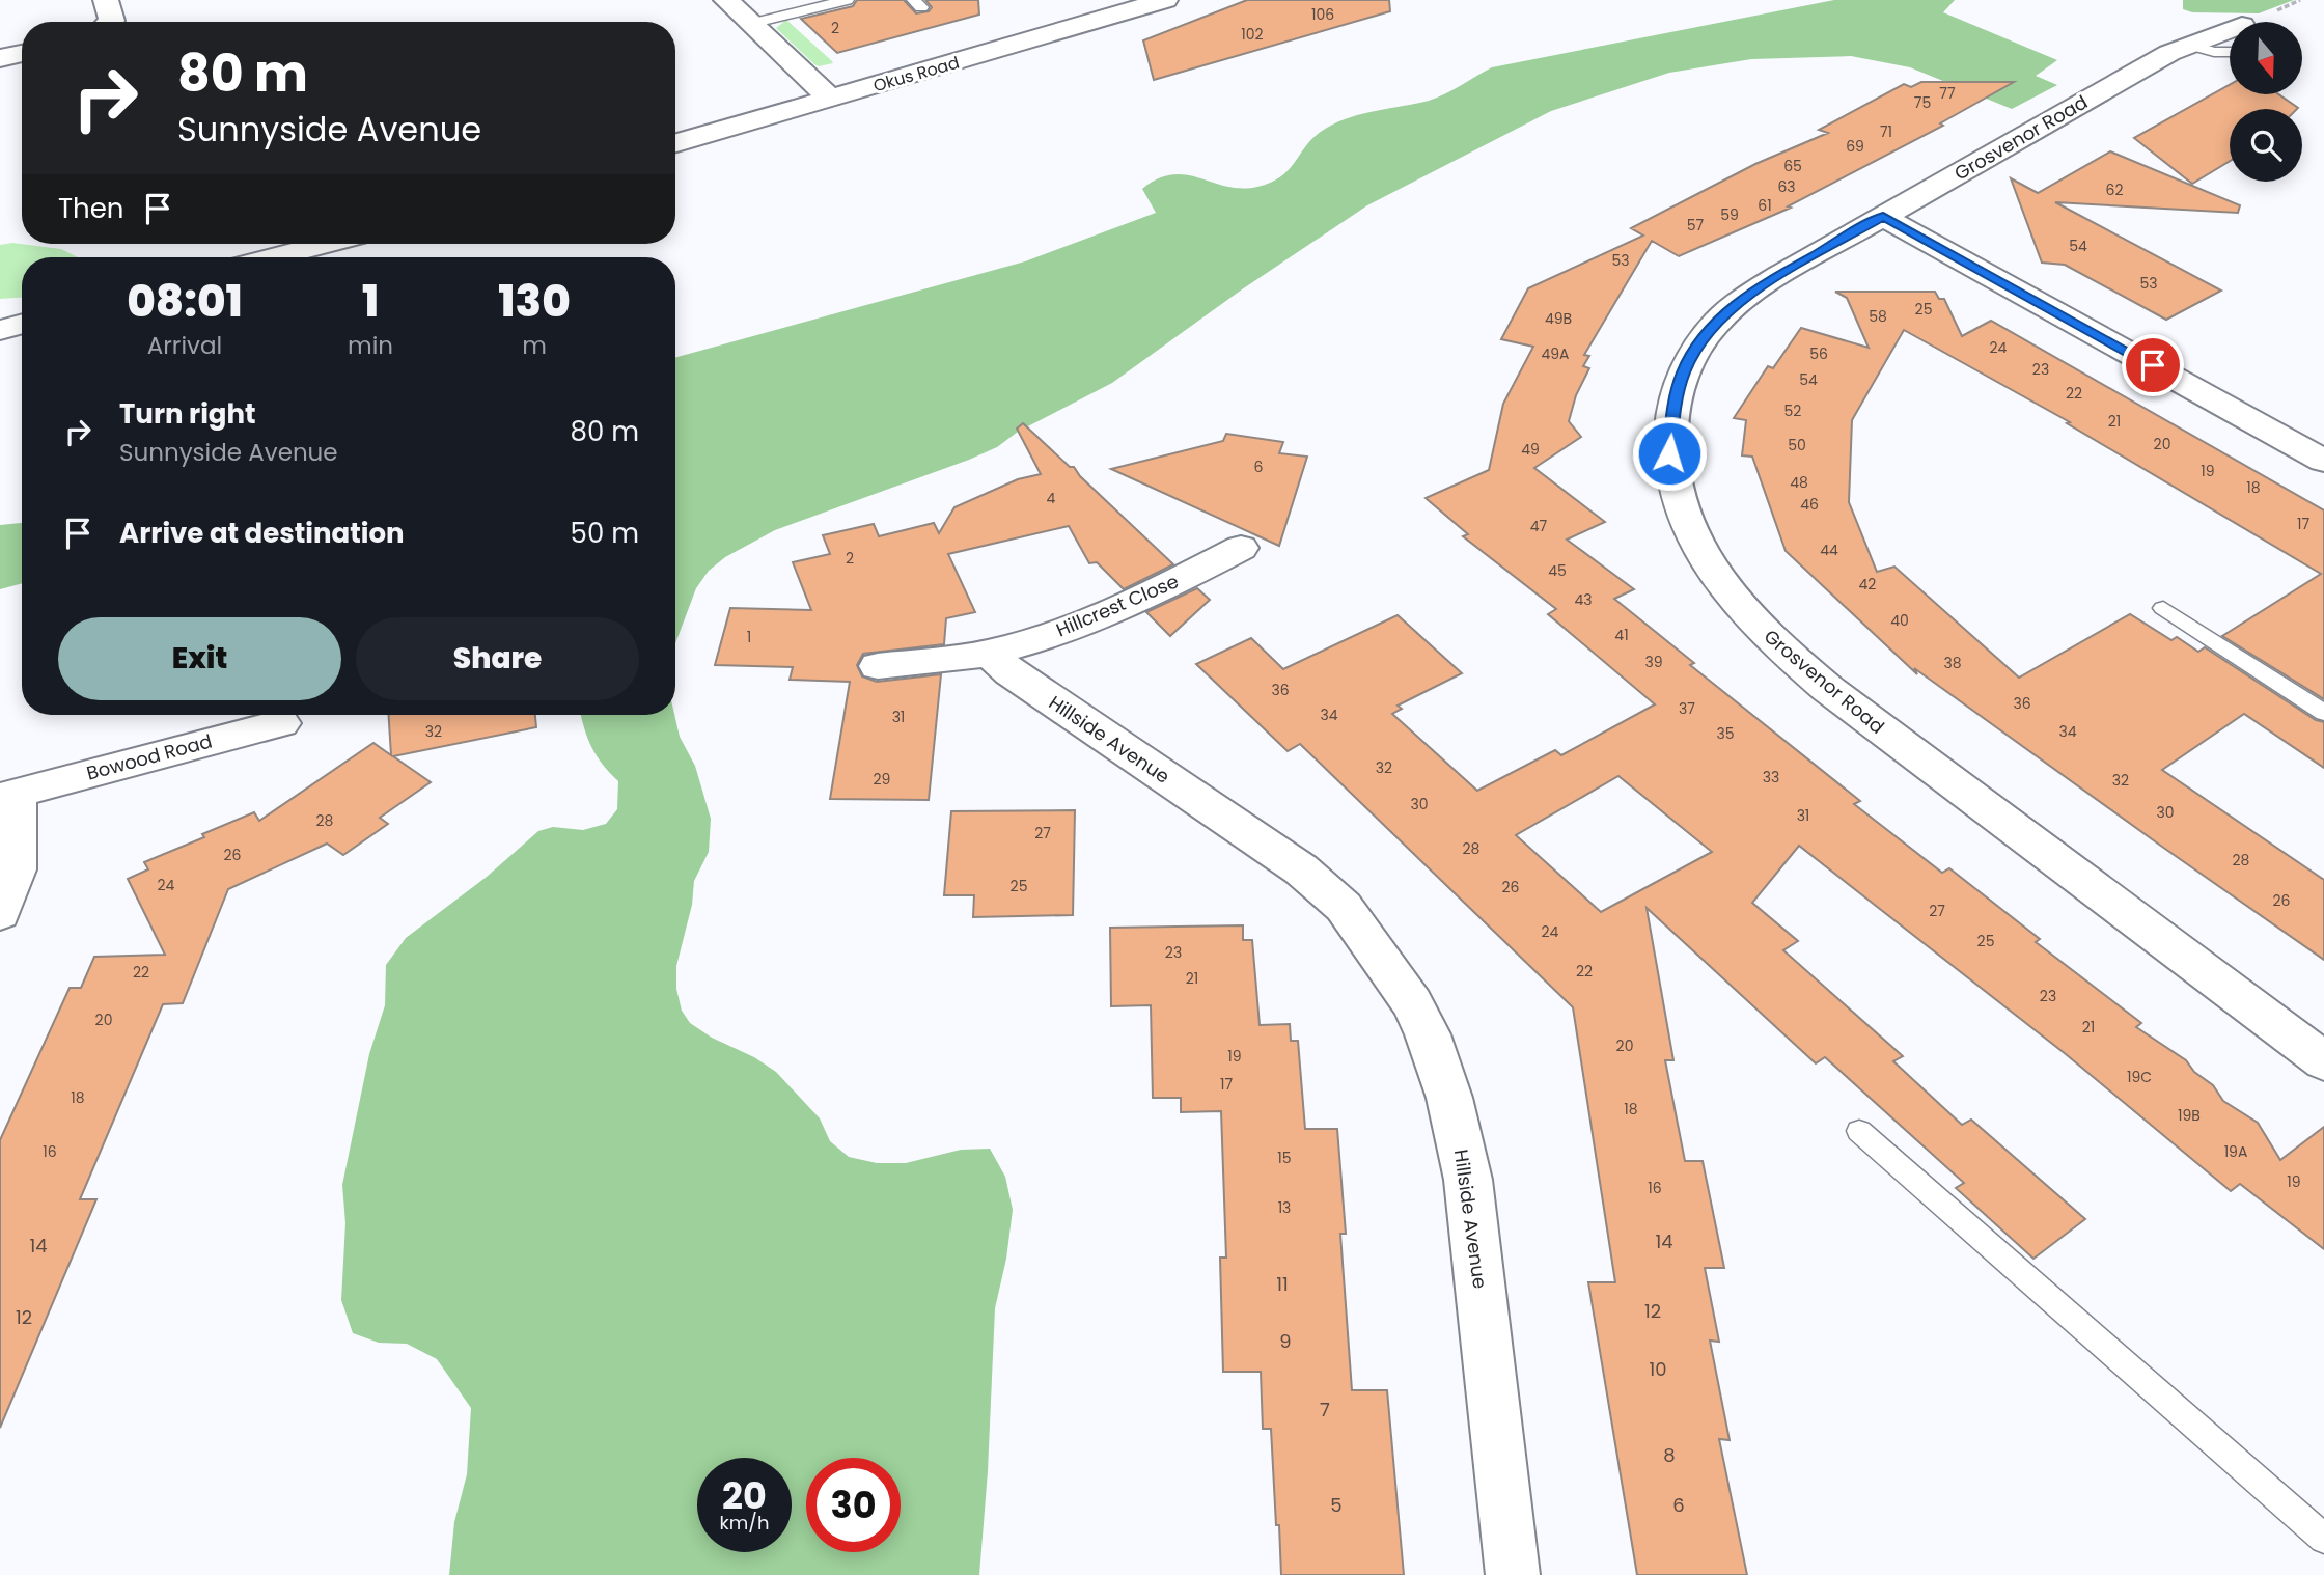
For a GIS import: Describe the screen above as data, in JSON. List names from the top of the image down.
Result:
{
  "streets": {
    "street": [
      "Okus Road",
      "Grosvenor Road",
      "Hillcrest Close",
      "Hillside Avenue",
      "Bowood Road"
    ]
  },
  "crossings": [
    ["Hillcrest Close", "Hillside Avenue"]
  ],
  "house_numbers": [
    "106",
    "2",
    "102",
    "77",
    "75",
    "71",
    "69",
    "65",
    "63",
    "62",
    "61",
    "59",
    "57",
    "54",
    "53",
    "53",
    "25",
    "58",
    "49B",
    "24",
    "49A",
    "56",
    "23",
    "54",
    "22",
    "52",
    "21",
    "20",
    "50",
    "49",
    "6",
    "19",
    "48",
    "18",
    "4",
    "46",
    "17",
    "47",
    "44",
    "2",
    "45",
    "42",
    "43",
    "40",
    "41",
    "1",
    "39",
    "38",
    "36",
    "36",
    "37",
    "34",
    "31",
    "32",
    "34",
    "35",
    "32",
    "33",
    "29",
    "32",
    "30",
    "30",
    "31",
    "28",
    "27",
    "28",
    "26",
    "28",
    "24",
    "25",
    "26",
    "26",
    "27",
    "24",
    "25",
    "23",
    "22",
    "22",
    "21",
    "23",
    "20",
    "21",
    "20",
    "19",
    "19C",
    "17",
    "18",
    "18",
    "19B",
    "16",
    "19A",
    "15",
    "19",
    "16",
    "13",
    "14",
    "14",
    "11",
    "12",
    "12",
    "9",
    "10",
    "7",
    "8",
    "5",
    "6"
  ],
  "north": "bottom",
  "page": {
    "turn": ["80 m", "Sunnyside Avenue"],
    "then": "Then",
    "eta": [
      "08:01",
      "Arrival",
      "1",
      "min",
      "130",
      "m"
    ],
    "list": [
      {
        "name": "Turn right",
        "note": "Sunnyside Avenue",
        "value": "80 m"
      },
      {
        "name": "Arrive at destination",
        "value": "50 m"
      }
    ],
    "buttons": ["Exit", "Share"],
    "speed": "20 km/h",
    "limit": "30"
  }
}
